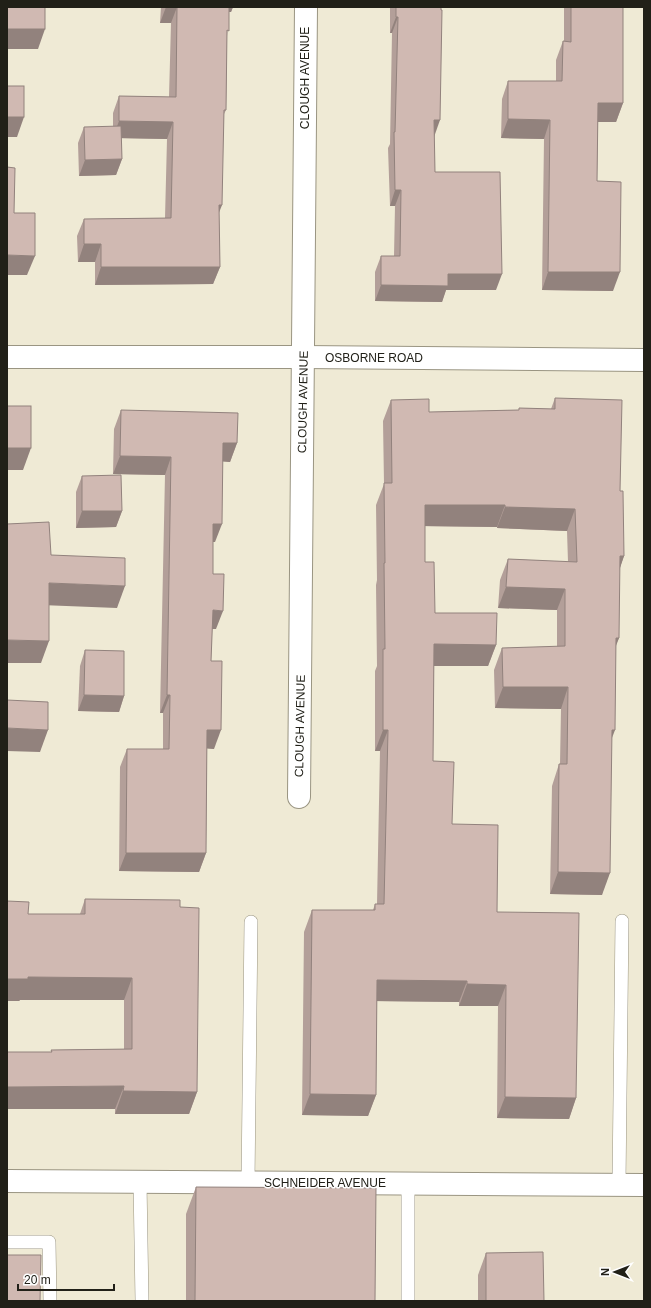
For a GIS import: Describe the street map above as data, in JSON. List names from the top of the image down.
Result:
{
  "streets": {
    "street": ["CLOUGH AVENUE", "OSBORNE ROAD", "SCHNEIDER AVENUE"]
  },
  "crossings": [
    ["CLOUGH AVENUE", "OSBORNE ROAD"]
  ],
  "scale_bar": "20 m",
  "north": "left"
}
